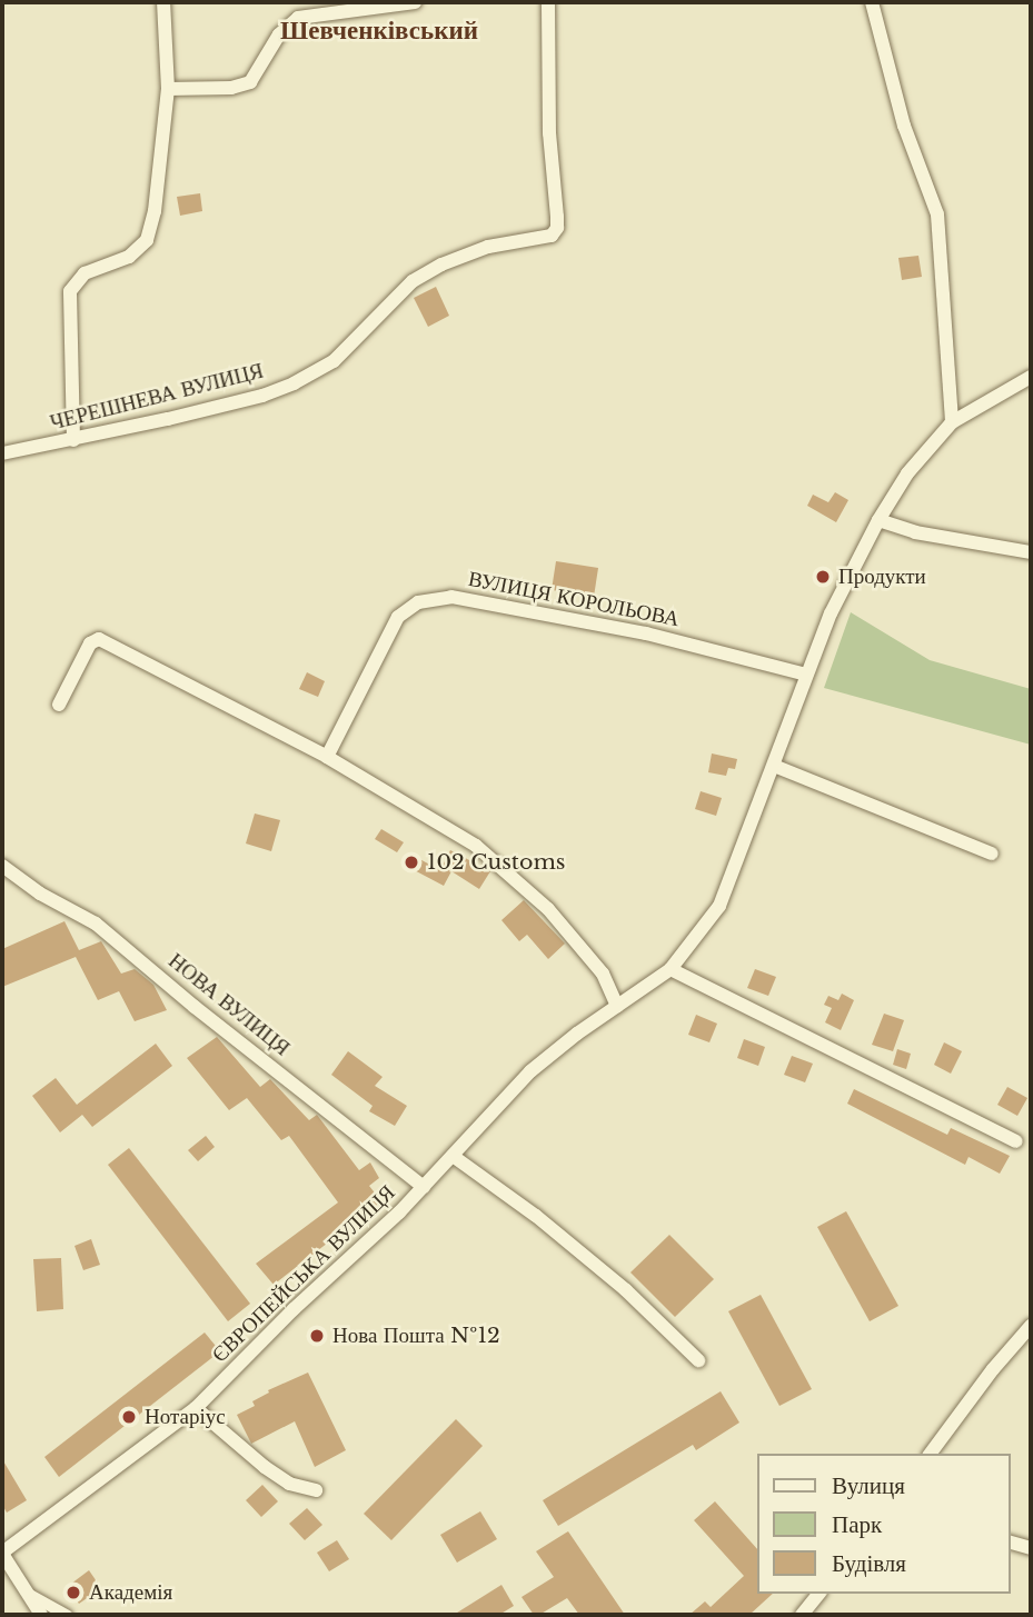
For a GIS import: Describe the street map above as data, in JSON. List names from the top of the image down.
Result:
{
  "streets": {
    "street": [
      "ЧЕРЕШНЕВА ВУЛИЦЯ",
      "ВУЛИЦЯ КОРОЛЬОВА",
      "НОВА ВУЛИЦЯ",
      "ЄВРОПЕЙСЬКА ВУЛИЦЯ"
    ]
  },
  "crossings": [
    ["ВУЛИЦЯ КОРОЛЬОВА", "ЄВРОПЕЙСЬКА ВУЛИЦЯ"],
    ["НОВА ВУЛИЦЯ", "ЄВРОПЕЙСЬКА ВУЛИЦЯ"]
  ],
  "districts": ["Шевченківський"],
  "places": [
    "Продукти",
    "102 Customs",
    "Нова Пошта №12",
    "Нотаріус",
    "Академія"
  ],
  "legend": ["Вулиця", "Парк", "Будівля"]
}
